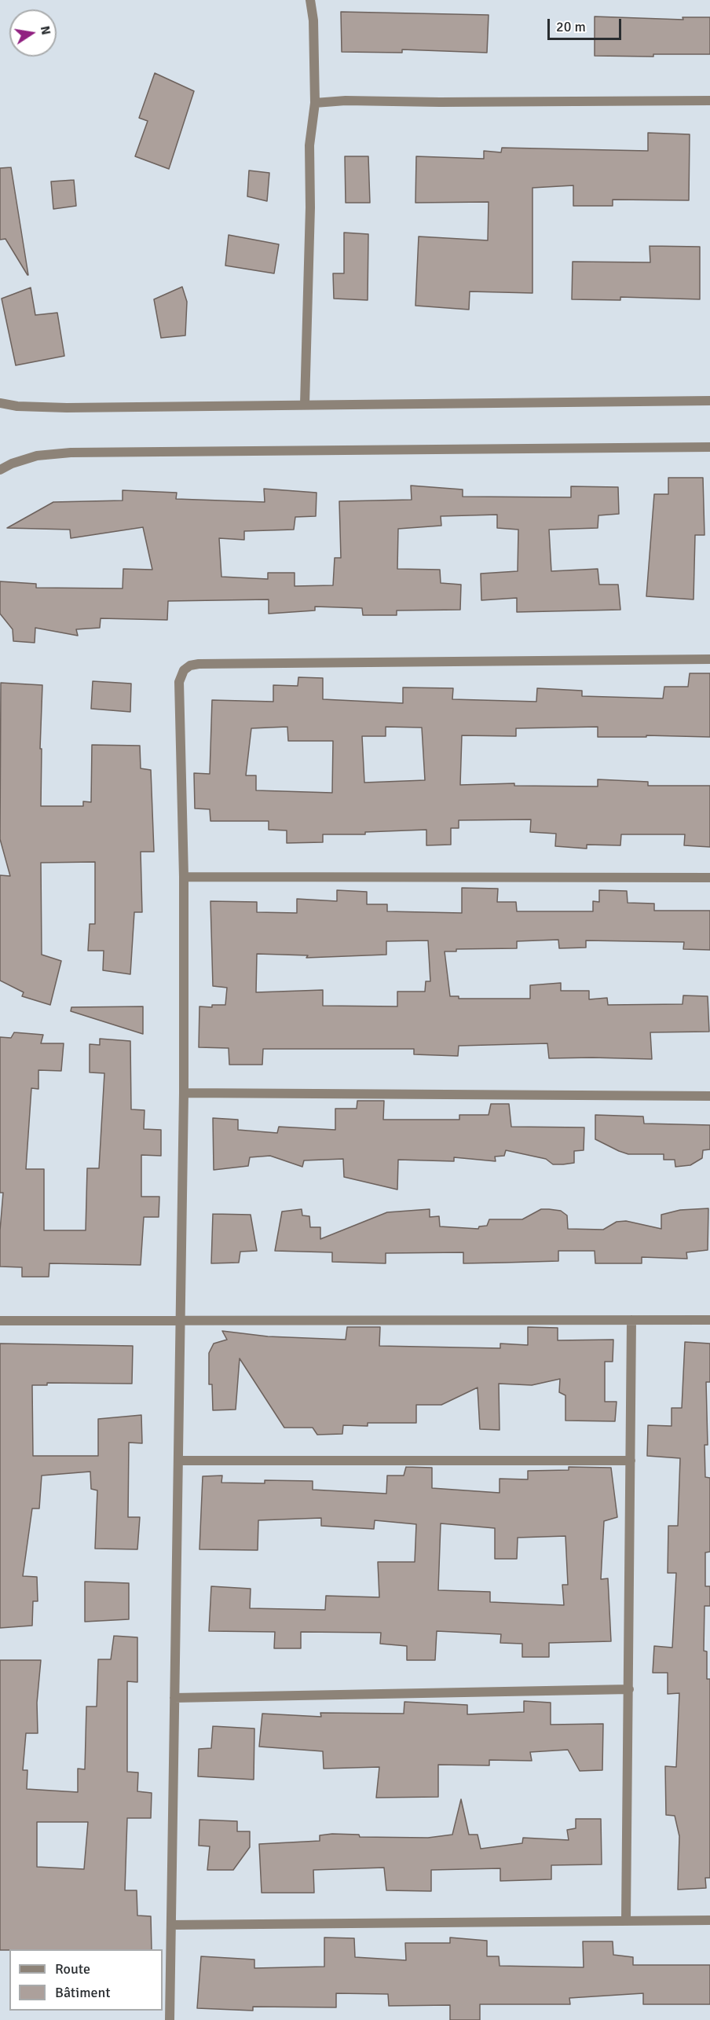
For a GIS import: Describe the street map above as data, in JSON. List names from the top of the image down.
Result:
{
  "legend": ["Route", "Bâtiment"],
  "scale_bar": "20 m",
  "north": "right"
}
